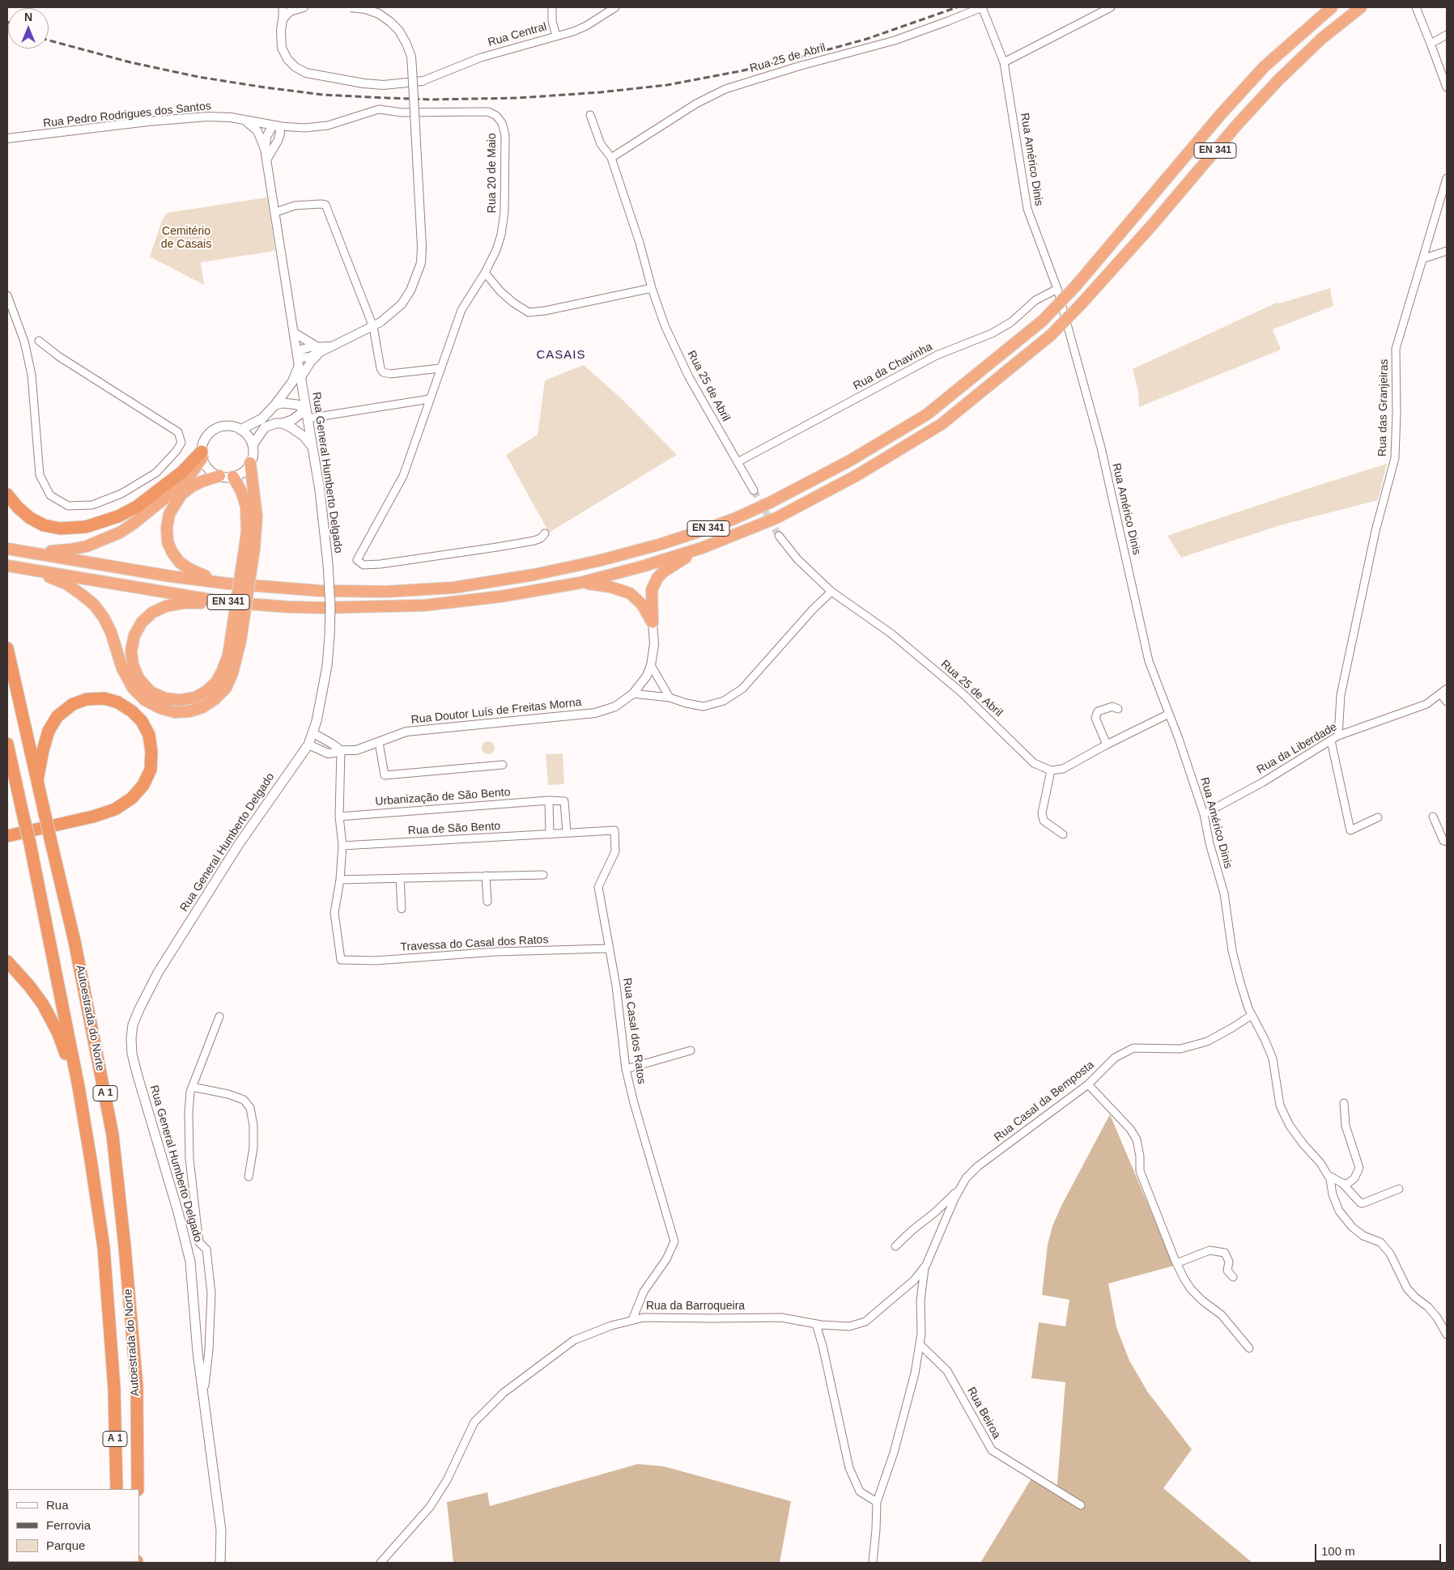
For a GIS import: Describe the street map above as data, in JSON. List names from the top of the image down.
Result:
{
  "streets": {
    "highway": ["EN 341", "Autoestrada do Norte", "A 1"],
    "main road": ["Rua General Humberto Delgado"],
    "street": [
      "Rua Central",
      "Rua 25 de Abril",
      "Rua Pedro Rodrigues dos Santos",
      "Rua Américo Dinis",
      "Rua 20 de Maio",
      "Rua da Chavinha",
      "Rua das Granjeiras",
      "Rua Doutor Luís de Freitas Morna",
      "Rua da Liberdade",
      "Urbanização de São Bento",
      "Rua de São Bento",
      "Travessa do Casal dos Ratos",
      "Rua Casal dos Ratos",
      "Rua Casal da Bemposta",
      "Rua da Barroqueira",
      "Rua Beiroa"
    ]
  },
  "crossings": [
    ["Rua 25 de Abril", "Rua Américo Dinis"],
    ["Rua 25 de Abril", "Rua da Chavinha"],
    ["Rua Pedro Rodrigues dos Santos", "Rua 20 de Maio"],
    ["Rua Pedro Rodrigues dos Santos", "Rua General Humberto Delgado"],
    ["Rua Américo Dinis", "Rua da Chavinha"],
    ["Rua Américo Dinis", "Rua da Liberdade"],
    ["Rua Américo Dinis", "Rua Casal da Bemposta"],
    ["Rua das Granjeiras", "Rua da Liberdade"],
    ["Rua General Humberto Delgado", "Rua Doutor Luís de Freitas Morna"],
    ["Urbanização de São Bento", "Rua de São Bento"],
    ["Urbanização de São Bento", "Rua Casal dos Ratos"],
    ["Rua de São Bento", "Rua Casal dos Ratos"],
    ["Travessa do Casal dos Ratos", "Rua Casal dos Ratos"],
    ["Rua Casal dos Ratos", "Rua da Barroqueira"],
    ["Rua Casal da Bemposta", "Rua da Barroqueira"]
  ],
  "districts": ["CASAIS"],
  "parks": ["Cemitério de Casais"],
  "legend": ["Rua", "Ferrovia", "Parque"],
  "scale_bar": "100 m",
  "north": "top"
}
